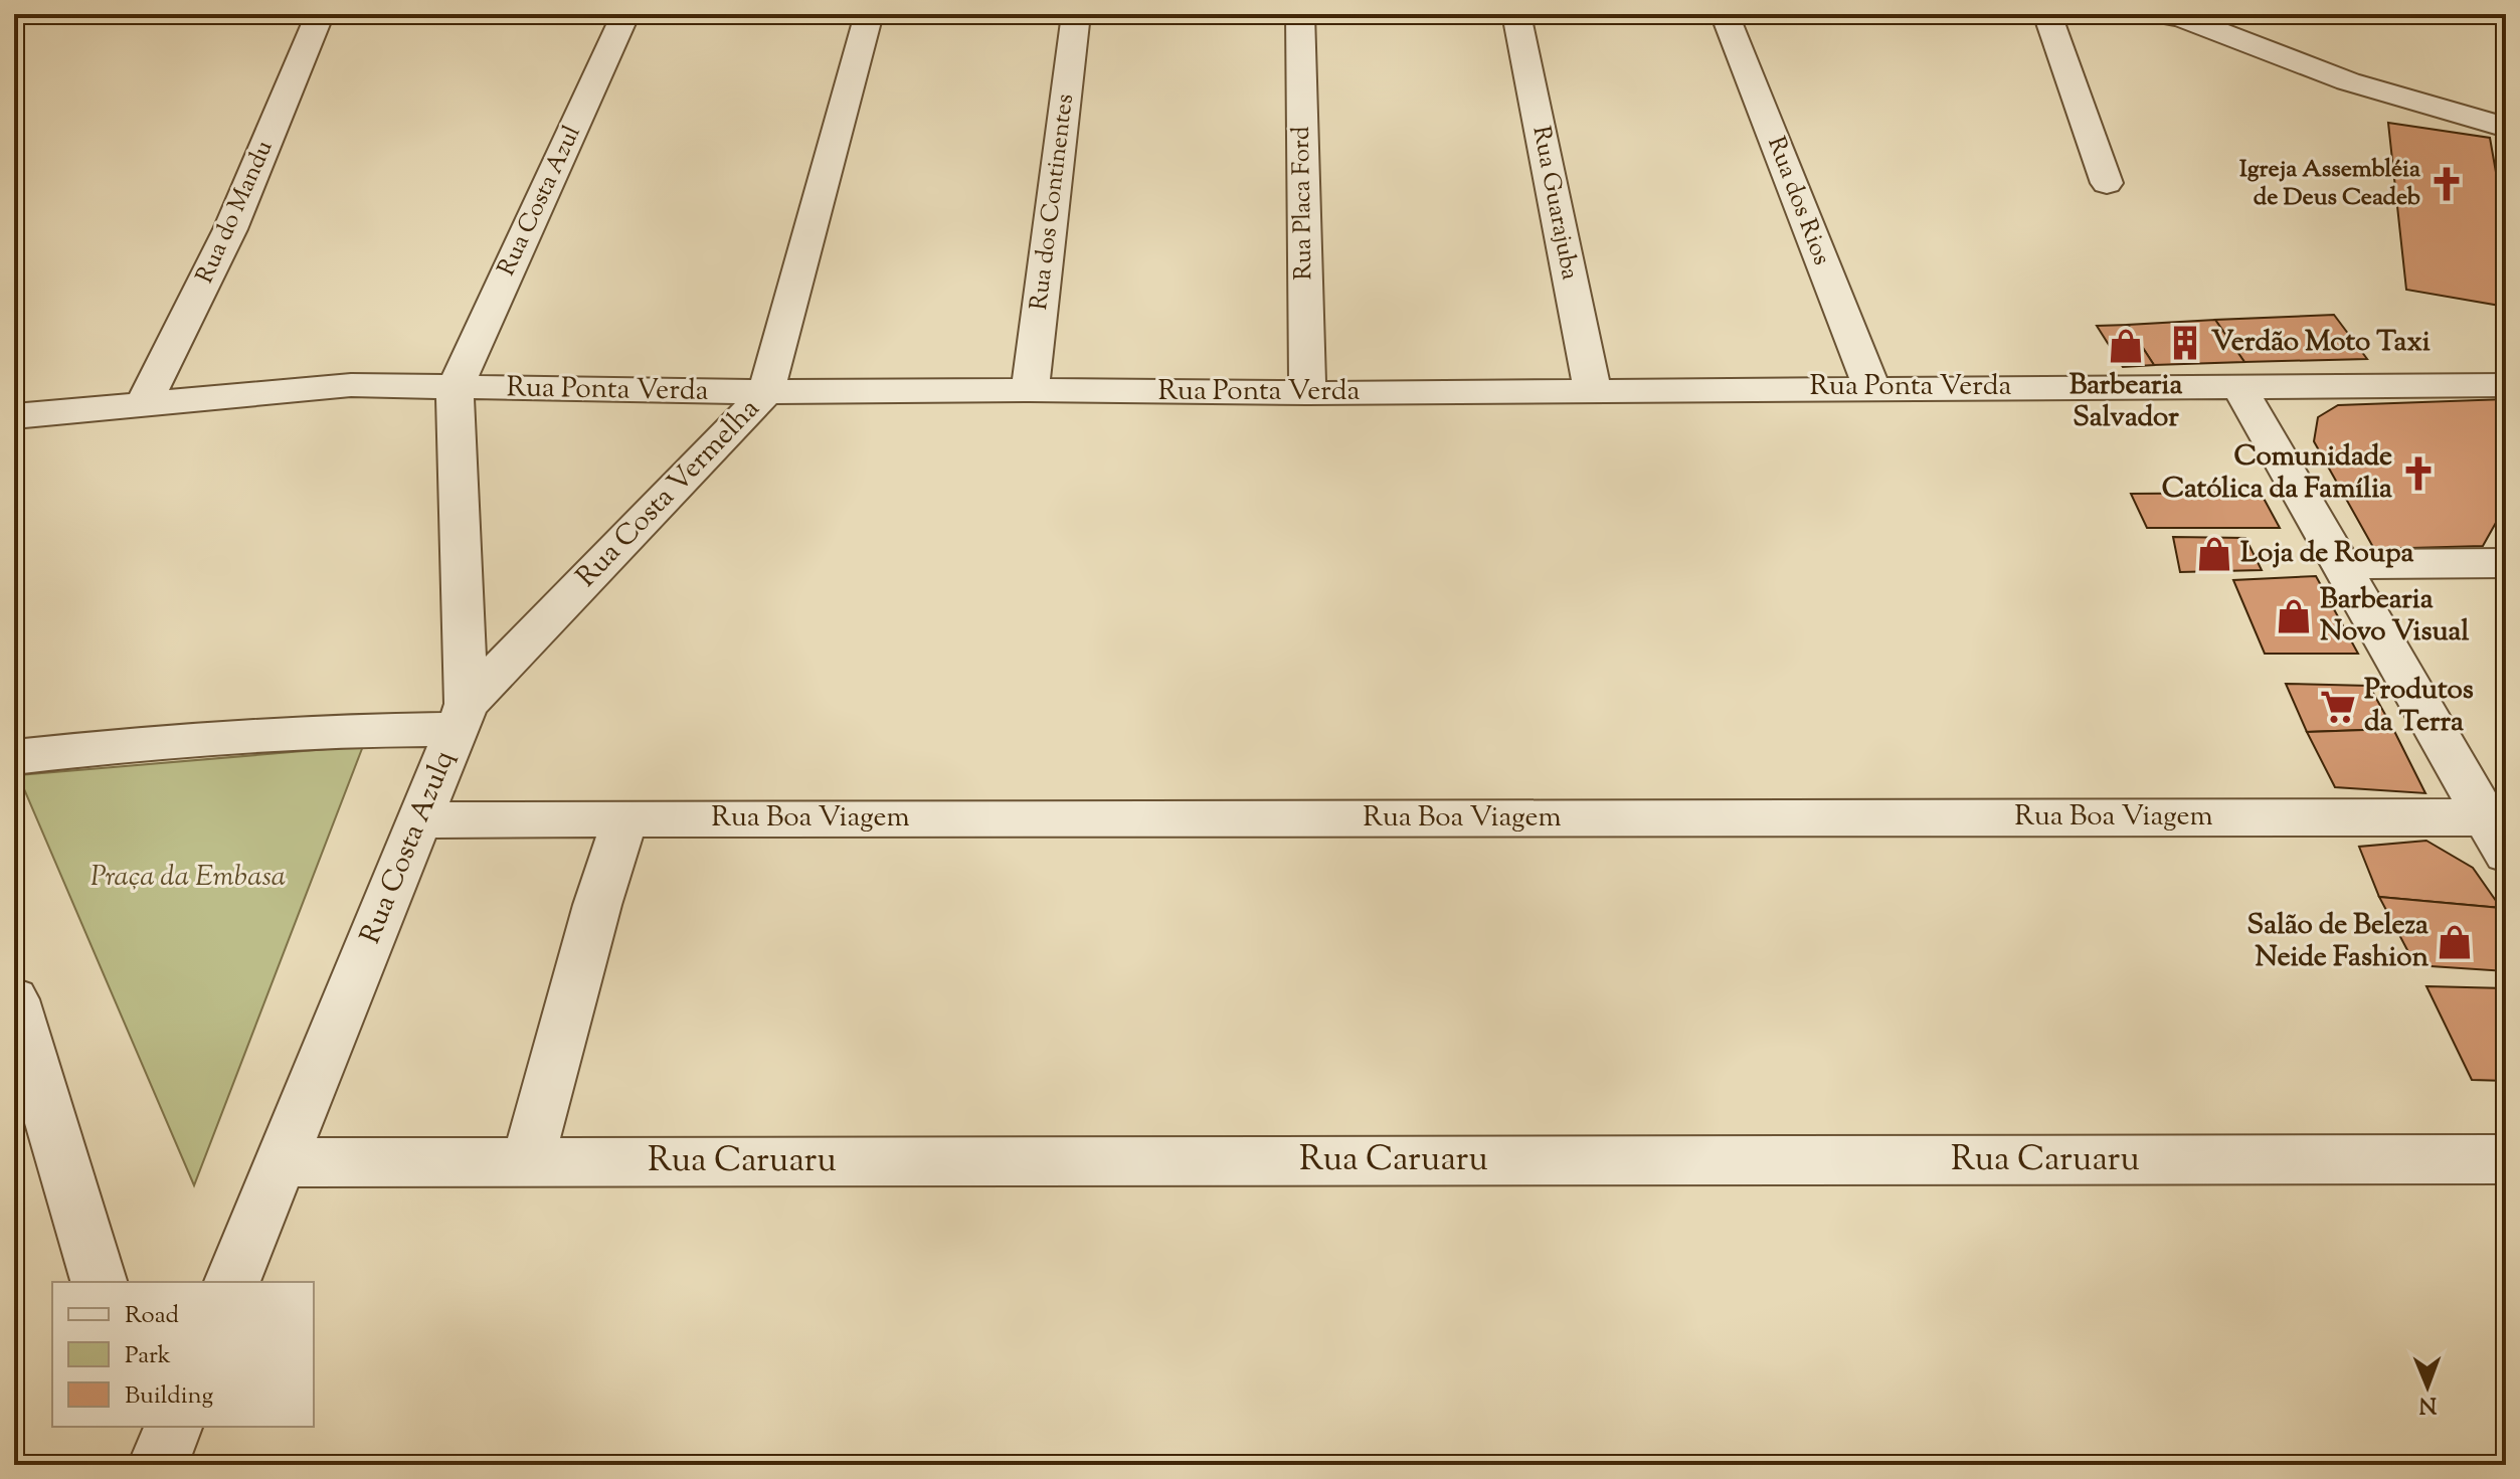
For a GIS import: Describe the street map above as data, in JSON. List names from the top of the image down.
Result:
{
  "streets": {
    "street": [
      "Rua Costa Azul",
      "Rua dos Rios",
      "Rua dos Continentes",
      "Rua Placa Ford",
      "Rua Guarajuba",
      "Rua do Mandu",
      "Rua Ponta Verda",
      "Rua Costa Vermelha",
      "Rua Boa Viagem",
      "Rua Costa Azulq",
      "Rua Caruaru"
    ]
  },
  "crossings": [
    ["Rua Costa Azul", "Rua Ponta Verda"],
    ["Rua Costa Azul", "Rua Costa Azulq"],
    ["Rua dos Rios", "Rua Ponta Verda"],
    ["Rua dos Continentes", "Rua Ponta Verda"],
    ["Rua Placa Ford", "Rua Ponta Verda"],
    ["Rua Guarajuba", "Rua Ponta Verda"],
    ["Rua do Mandu", "Rua Ponta Verda"],
    ["Rua Ponta Verda", "Rua Costa Vermelha"],
    ["Rua Ponta Verda", "Rua Costa Azulq"],
    ["Rua Costa Vermelha", "Rua Costa Azulq"],
    ["Rua Boa Viagem", "Rua Costa Azulq"],
    ["Rua Costa Azulq", "Rua Caruaru"]
  ],
  "parks": ["Praça da Embasa"],
  "places": {
    "church": ["Igreja Assembléia de Deus Ceadeb", "Comunidade Católica da Família"],
    "building": ["Verdão Moto Taxi"],
    "shop": [
      "Barbearia Salvador",
      "Loja de Roupa",
      "Barbearia Novo Visual",
      "Salão de Beleza Neide Fashion"
    ],
    "supermarket": ["Produtos da Terra"]
  },
  "legend": ["Road", "Park", "Building"],
  "north": "bottom"
}
